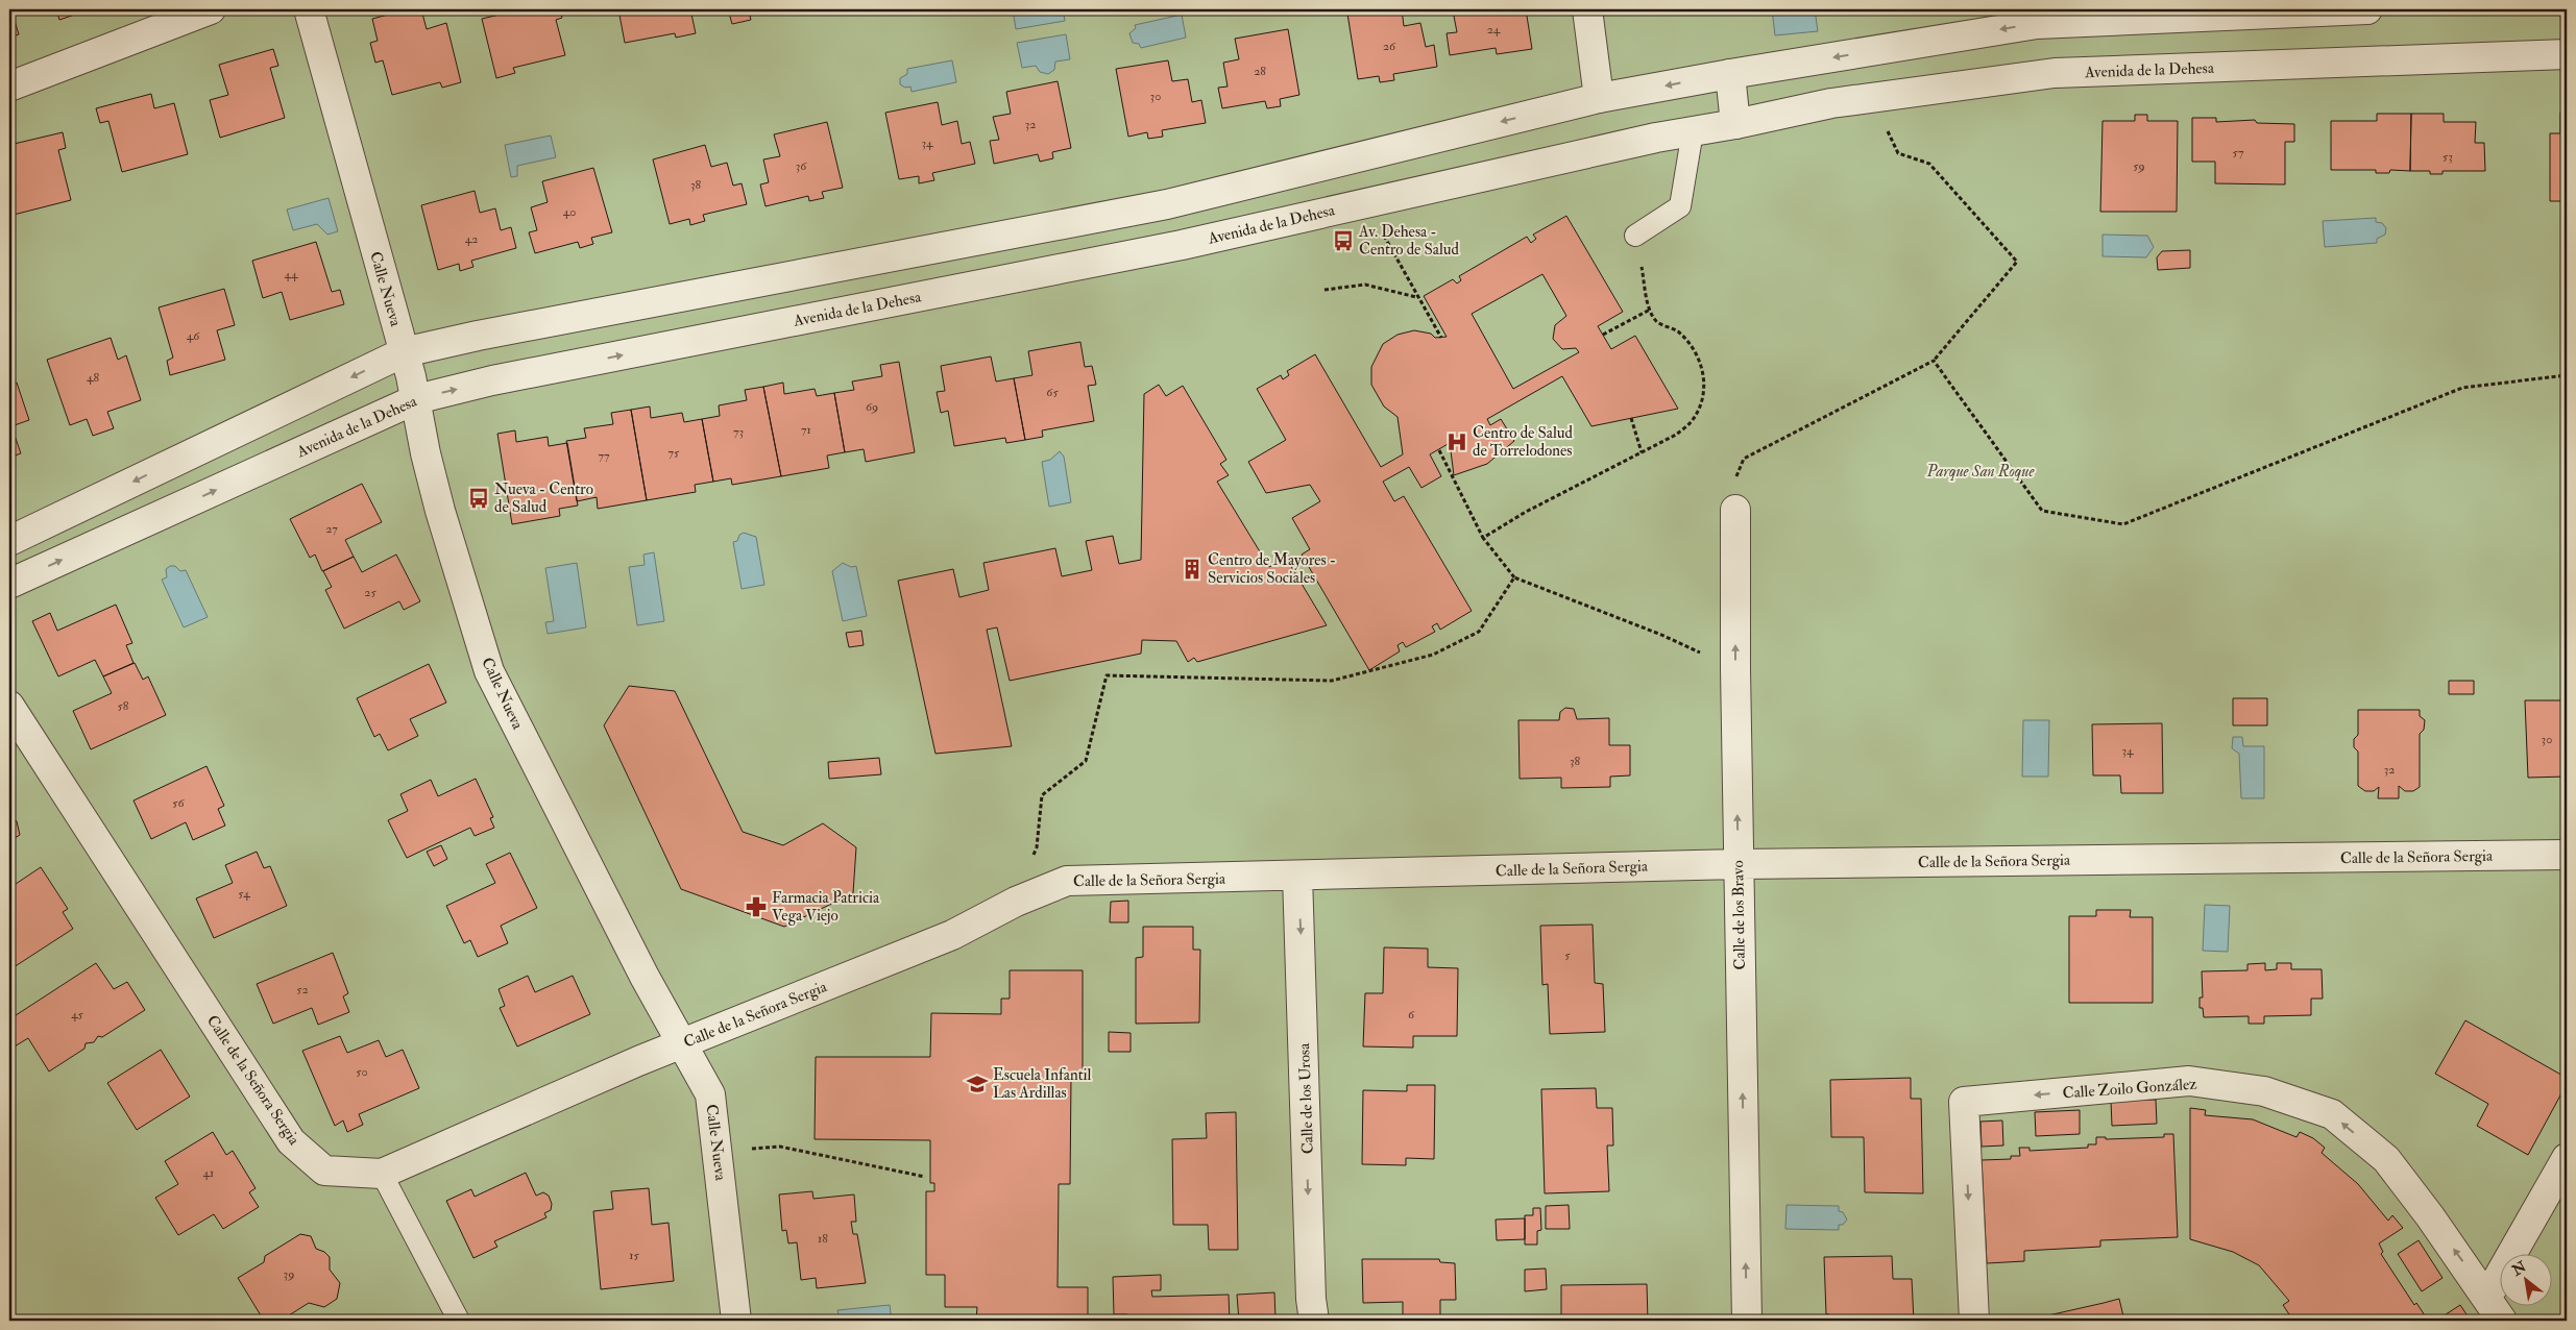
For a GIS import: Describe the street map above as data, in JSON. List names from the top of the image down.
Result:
{
  "streets": {
    "street": [
      "Avenida de la Dehesa",
      "Calle Nueva",
      "Calle de la Señora Sergia",
      "Calle de los Bravo",
      "Calle Zoilo González",
      "Calle de los Urosa"
    ]
  },
  "crossings": [
    ["Avenida de la Dehesa", "Calle Nueva"],
    ["Calle Nueva", "Calle de la Señora Sergia"],
    ["Calle de la Señora Sergia", "Calle de los Bravo"],
    ["Calle de la Señora Sergia", "Calle de los Urosa"]
  ],
  "one_way": ["Calle de los Bravo", "Calle de los Urosa"],
  "parks": ["Parque San Roque"],
  "places": {
    "bus stop": ["Av. Dehesa - Centro de Salud", "Nueva - Centro de Salud"],
    "hospital": ["Centro de Salud de Torrelodones"],
    "building": ["Centro de Mayores - Servicios Sociales"],
    "pharmacy": ["Farmacia Patricia Vega Viejo"],
    "school or university": ["Escuela Infantil Las Ardillas"]
  },
  "house_numbers": [
    "24",
    "26",
    "28",
    "30",
    "32",
    "34",
    "57",
    "53",
    "36",
    "59",
    "38",
    "40",
    "42",
    "44",
    "46",
    "48",
    "65",
    "69",
    "71",
    "73",
    "75",
    "77",
    "27",
    "25",
    "58",
    "30",
    "34",
    "38",
    "32",
    "56",
    "54",
    "5",
    "52",
    "45",
    "6",
    "50",
    "41",
    "18",
    "15",
    "39"
  ],
  "north": "top left"
}
